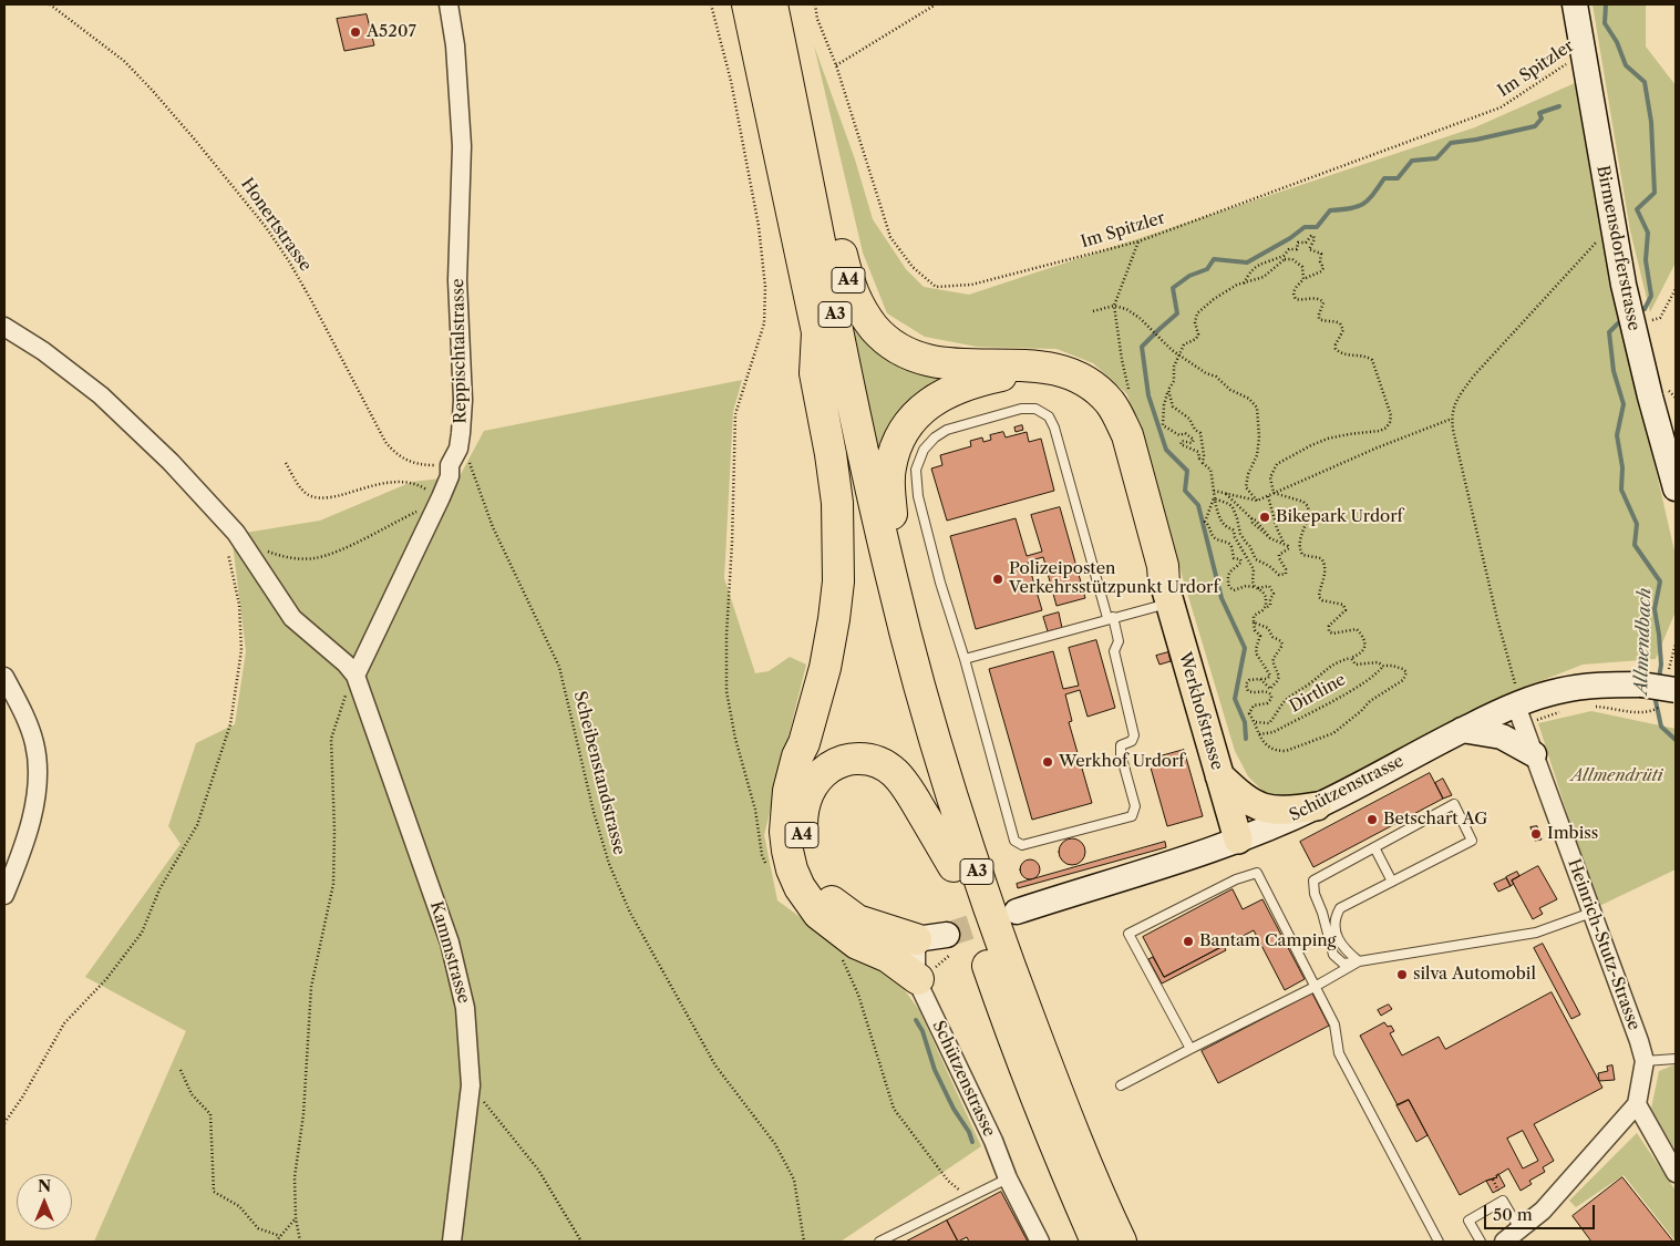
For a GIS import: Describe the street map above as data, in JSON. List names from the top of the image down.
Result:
{
  "streets": {
    "highway": ["A4", "A3"],
    "main road": ["Birmensdorferstrasse", "Werkhofstrasse", "Schützenstrasse"],
    "street": ["Reppischtalstrasse", "Heinrich-Stutz-Strasse", "Kammstrasse"],
    "path": [
      "Im Spitzler",
      "Honertstrasse",
      "Dirtline",
      "Scheibenstandstrasse"
    ]
  },
  "crossings": [
    ["Im Spitzler", "Birmensdorferstrasse"],
    ["Honertstrasse", "Reppischtalstrasse"],
    ["A4", "A3"],
    ["A4", "Schützenstrasse"],
    ["Reppischtalstrasse", "Scheibenstandstrasse"],
    ["Reppischtalstrasse", "Kammstrasse"],
    ["Werkhofstrasse", "Schützenstrasse"],
    ["Schützenstrasse", "Heinrich-Stutz-Strasse"]
  ],
  "water": ["Allmendbach"],
  "parks": ["Allmendrüti"],
  "places": [
    "A5207",
    "Bikepark Urdorf",
    "Polizeiposten Verkehrsstützpunkt Urdorf",
    "Werkhof Urdorf",
    "Betschart AG",
    "Imbiss",
    "Bantam Camping",
    "silva Automobil"
  ],
  "scale_bar": "50 m",
  "north": "top"
}
